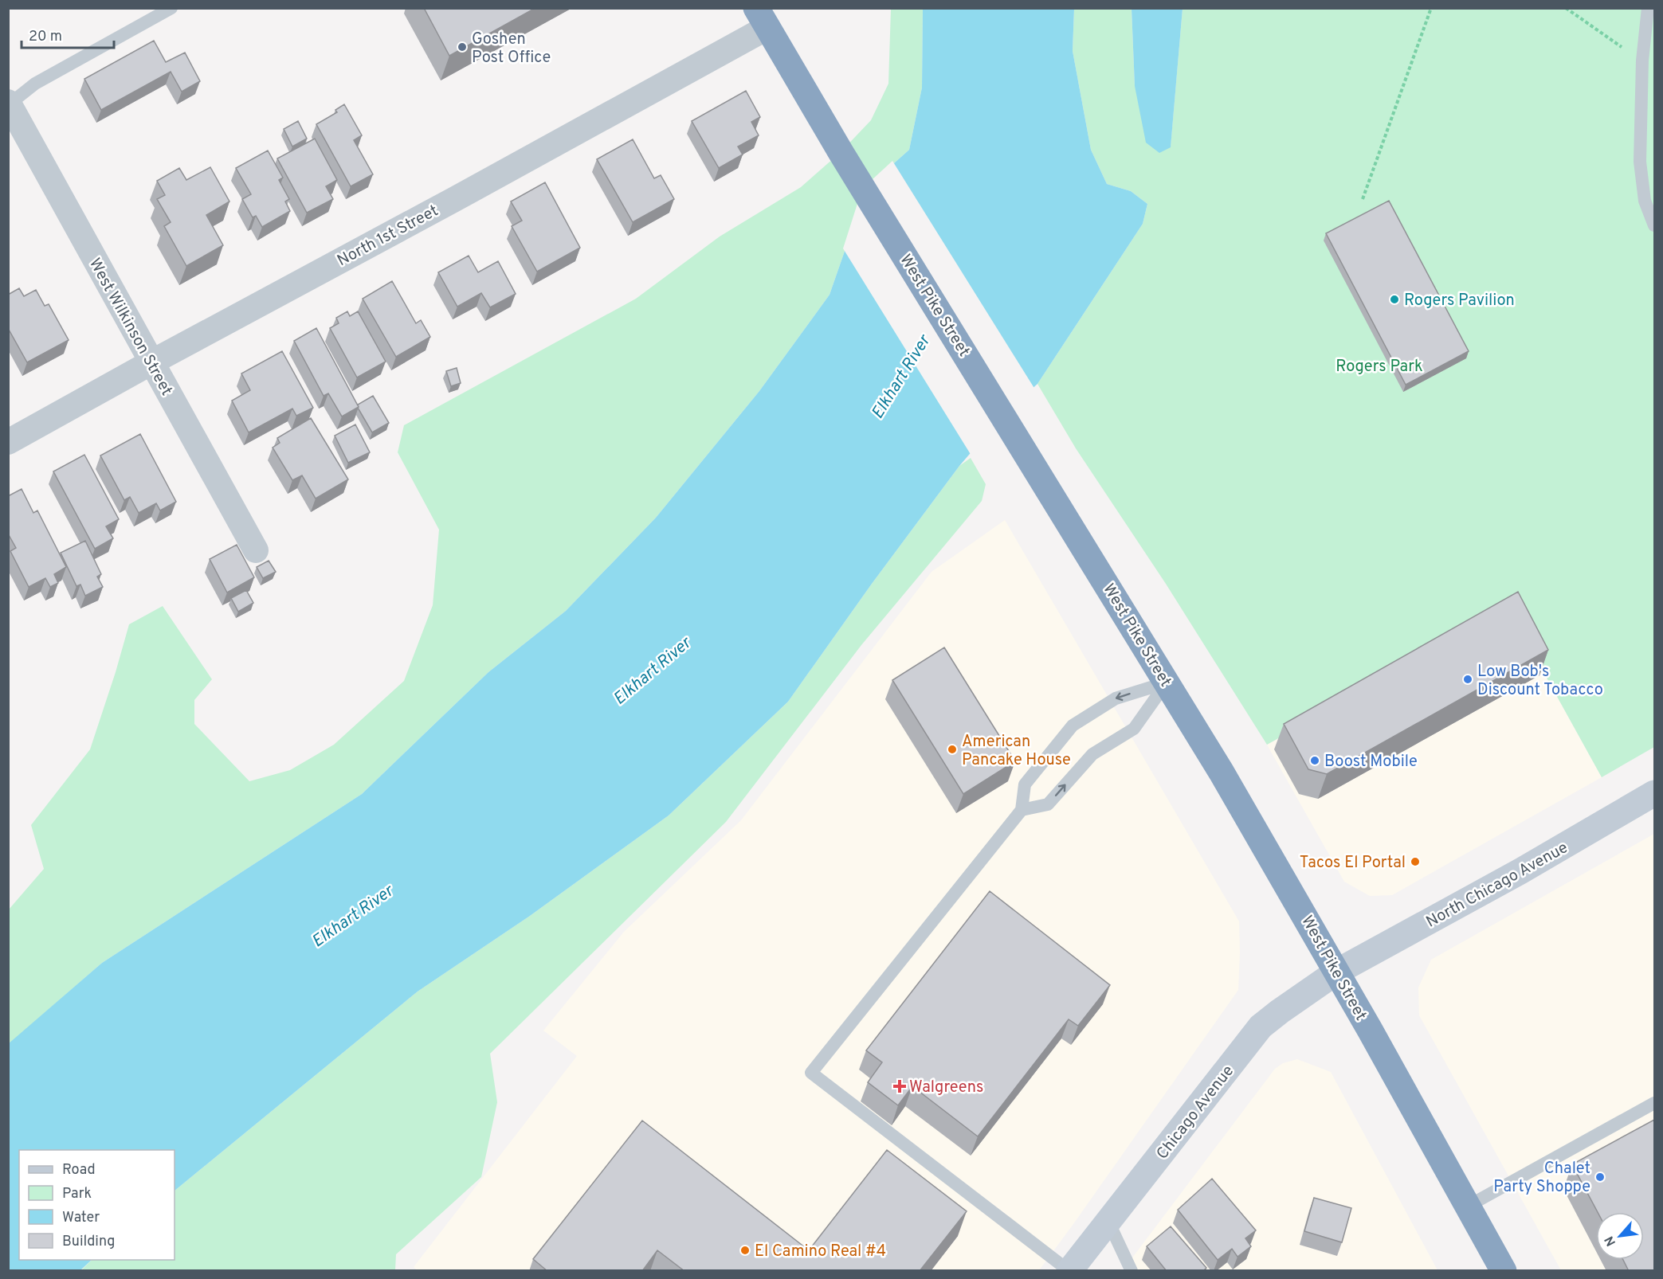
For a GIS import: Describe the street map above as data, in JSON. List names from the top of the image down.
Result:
{
  "streets": {
    "highway": ["West Pike Street"],
    "street": [
      "North 1st Street",
      "West Wilkinson Street",
      "North Chicago Avenue",
      "Chicago Avenue"
    ]
  },
  "crossings": [
    ["North 1st Street", "West Pike Street"],
    ["North 1st Street", "West Wilkinson Street"],
    ["West Pike Street", "North Chicago Avenue"],
    ["West Pike Street", "Chicago Avenue"],
    ["North Chicago Avenue", "Chicago Avenue"]
  ],
  "water": ["Elkhart River"],
  "parks": ["Rogers Park"],
  "places": {
    "other": [
      "Goshen Post Office",
      "Rogers Pavilion",
      "Low Bob's Discount Tobacco",
      "American Pancake House",
      "Boost Mobile",
      "Tacos El Portal",
      "Chalet Party Shoppe",
      "El Camino Real #4"
    ],
    "health": ["Walgreens"]
  },
  "legend": [
    "Road",
    "Park",
    "Water",
    "Building"
  ],
  "scale_bar": "20 m",
  "north": "bottom left"
}
